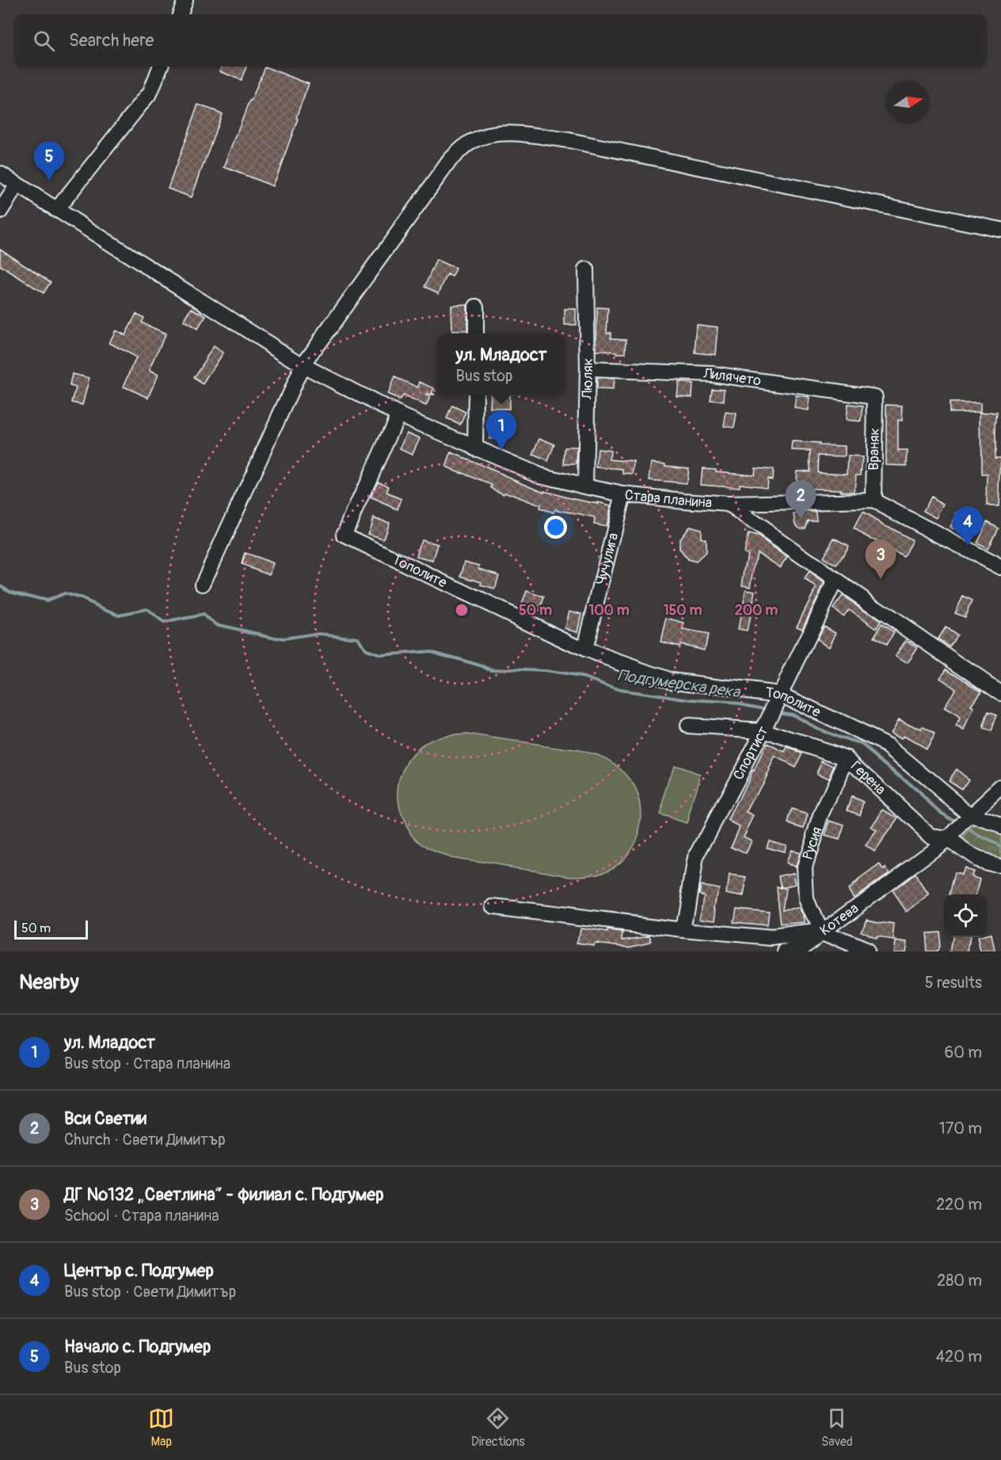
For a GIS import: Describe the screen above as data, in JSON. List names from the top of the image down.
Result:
{
  "streets": {
    "street": [
      "Люляк",
      "Лилячето",
      "Враняк",
      "Стара планина",
      "Чучулига",
      "Тополите",
      "Спортист",
      "Герена",
      "Русия",
      "Котева"
    ]
  },
  "crossings": [
    ["Люляк", "Лилячето"],
    ["Люляк", "Стара планина"],
    ["Лилячето", "Враняк"],
    ["Стара планина", "Чучулига"],
    ["Стара планина", "Тополите"],
    ["Стара планина", "Спортист"],
    ["Чучулига", "Тополите"],
    ["Тополите", "Спортист"],
    ["Тополите", "Котева"],
    ["Спортист", "Герена"],
    ["Спортист", "Котева"],
    ["Герена", "Русия"],
    ["Герена", "Котева"],
    ["Русия", "Котева"]
  ],
  "water": ["Подгумерска река"],
  "scale_bar": "50 m",
  "north": "right",
  "page": {
    "search": "Search here",
    "pins": [
      "5",
      "1",
      "2",
      "4",
      "3"
    ],
    "popup": ["ул. Младост", "Bus stop"],
    "scale": "50 m",
    "heading": ["Nearby", "5 results"],
    "list": [
      {
        "mark": "1",
        "name": "ул. Младост",
        "note": "Bus stop · Стара планина",
        "value": "60 m"
      },
      {
        "mark": "2",
        "name": "Вси Светии",
        "note": "Church · Свети Димитър",
        "value": "170 m"
      },
      {
        "mark": "3",
        "name": "ДГ №132 „Светлина“ - филиал с. Подгумер",
        "note": "School · Стара планина",
        "value": "220 m"
      },
      {
        "mark": "4",
        "name": "Център с. Подгумер",
        "note": "Bus stop · Свети Димитър",
        "value": "280 m"
      },
      {
        "mark": "5",
        "name": "Начало с. Подгумер",
        "note": "Bus stop",
        "value": "420 m"
      }
    ],
    "nav": ["Map", "Directions", "Saved"]
  },
  "rings": [
    "50 m",
    "100 m",
    "150 m",
    "200 m"
  ]
}
